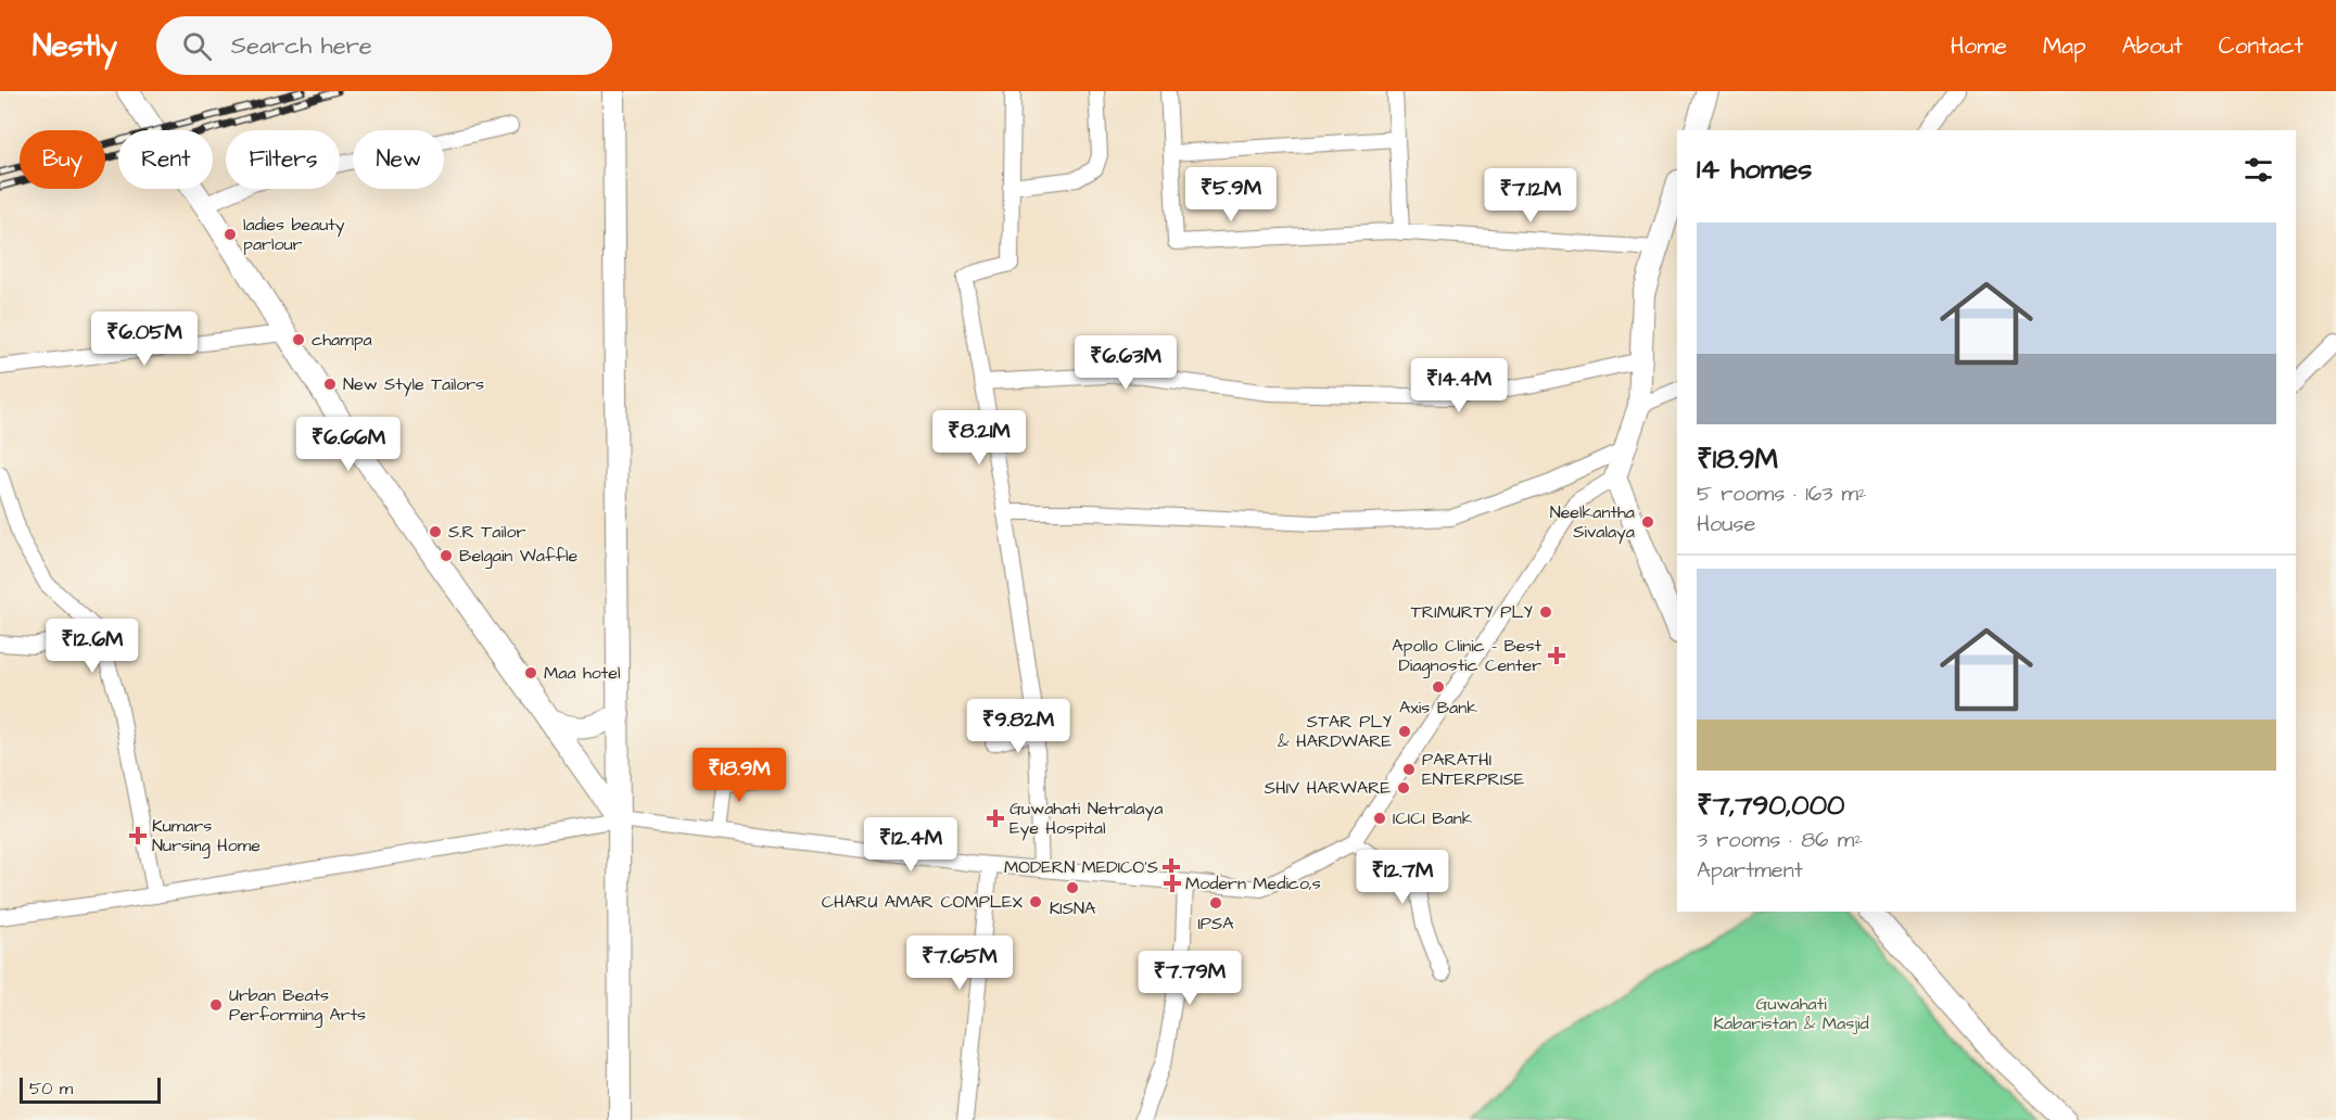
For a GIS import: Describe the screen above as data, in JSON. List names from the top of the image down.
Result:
{
  "parks": ["Guwahati Kabaristan & Masjid"],
  "places": {
    "other": [
      "ladies beauty parlour",
      "champa",
      "New Style Tailors",
      "Neelkantha Sivalaya",
      "S.R Tailor",
      "Belgain Waffle",
      "TRIMURTY PLY",
      "Maa hotel",
      "Axis Bank",
      "STAR PLY & HARDWARE",
      "PARATHI ENTERPRISE",
      "SHIV HARWARE",
      "ICICI Bank",
      "KISNA",
      "CHARU AMAR COMPLEX",
      "IPSA",
      "Urban Beats Performing Arts"
    ],
    "health": [
      "Apollo Clinic - Best Diagnostic Center",
      "Guwahati Netralaya Eye Hospital",
      "Kumars Nursing Home",
      "MODERN MEDICO'S",
      "Modern Medico,s"
    ]
  },
  "scale_bar": "50 m",
  "page": {
    "header": "Nestly",
    "search": "Search here",
    "nav": [
      "Home",
      "Map",
      "About",
      "Contact"
    ],
    "chip": [
      "Buy",
      "Rent",
      "Filters",
      "New"
    ],
    "heading": "14 homes",
    "price": [
      "₹5.9M",
      "₹7.12M",
      "₹6.05M",
      "₹6.63M",
      "₹14.4M",
      "₹8.21M",
      "₹6.66M",
      "₹12.6M",
      "₹9.82M",
      "₹18.9M",
      "₹12.4M",
      "₹12.7M",
      "₹7.65M",
      "₹7.79M"
    ],
    "list": [
      {
        "name": "₹18.9M",
        "note": "5 rooms · 163 m² · House"
      },
      {
        "name": "₹7,790,000",
        "note": "3 rooms · 86 m² · Apartment"
      }
    ],
    "scale": "50 m"
  }
}
